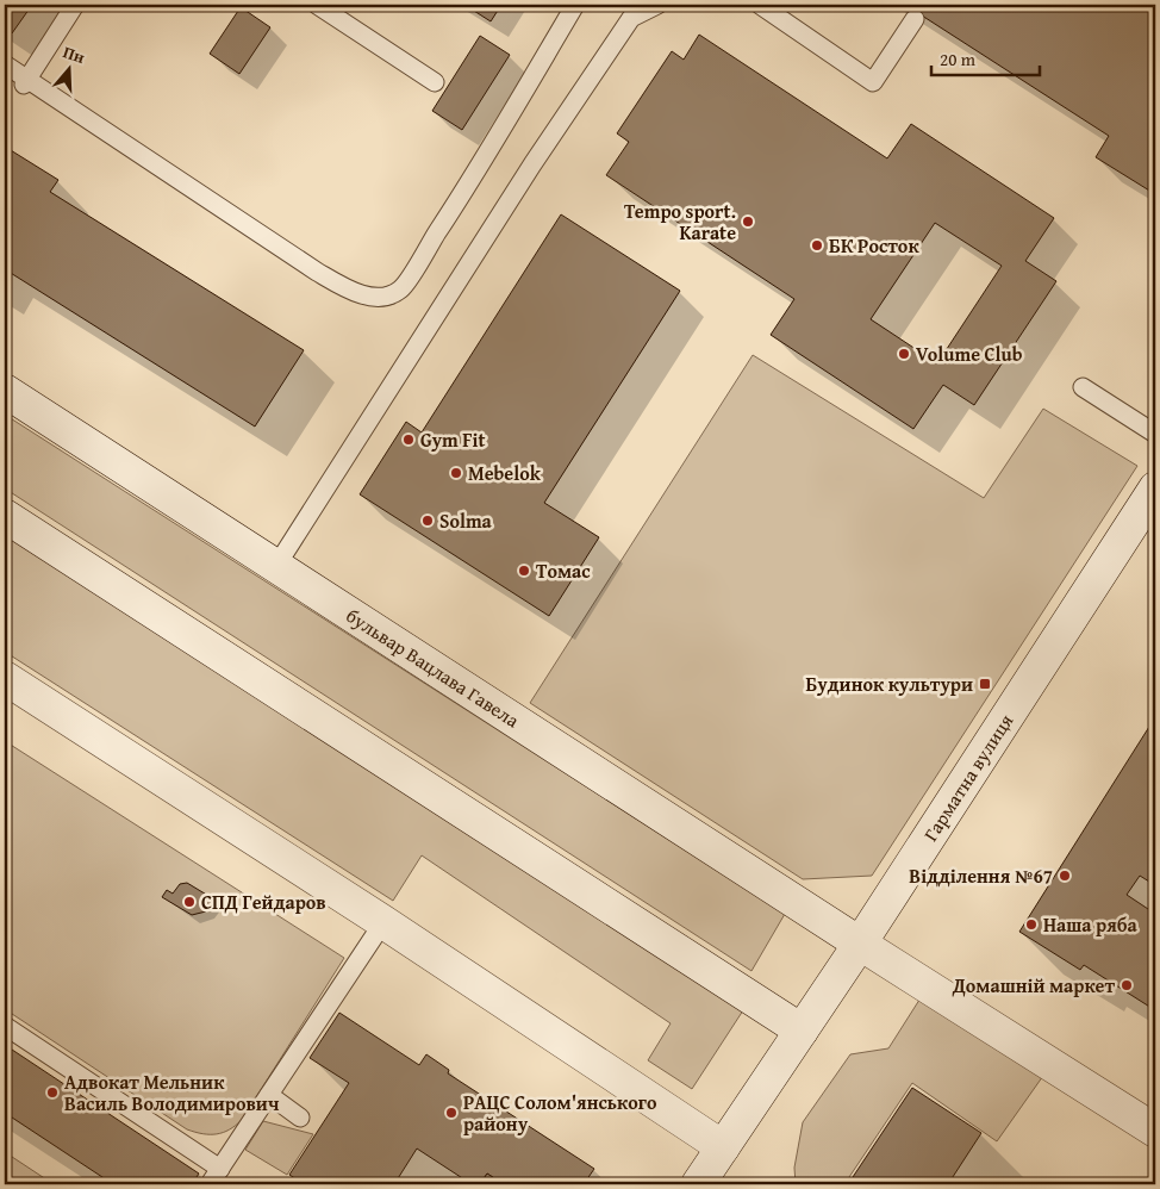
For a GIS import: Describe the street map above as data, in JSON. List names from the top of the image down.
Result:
{
  "streets": {
    "street": ["бульвар Вацлава Гавела", "Гарматна вулиця"]
  },
  "crossings": [
    ["бульвар Вацлава Гавела", "Гарматна вулиця"]
  ],
  "places": {
    "other": [
      "Tempo sport. Karate",
      "БК Росток",
      "Volume Club",
      "Gym Fit",
      "Mebelok",
      "Solma",
      "Томас",
      "Відділення №67",
      "СПД Гейдаров",
      "Наша ряба",
      "Домашній маркет",
      "Адвокат Мельник Василь Володимирович",
      "РАЦС Солом'янського району"
    ],
    "transit": ["Будинок культури"]
  },
  "scale_bar": "20 m",
  "north": "top"
}
